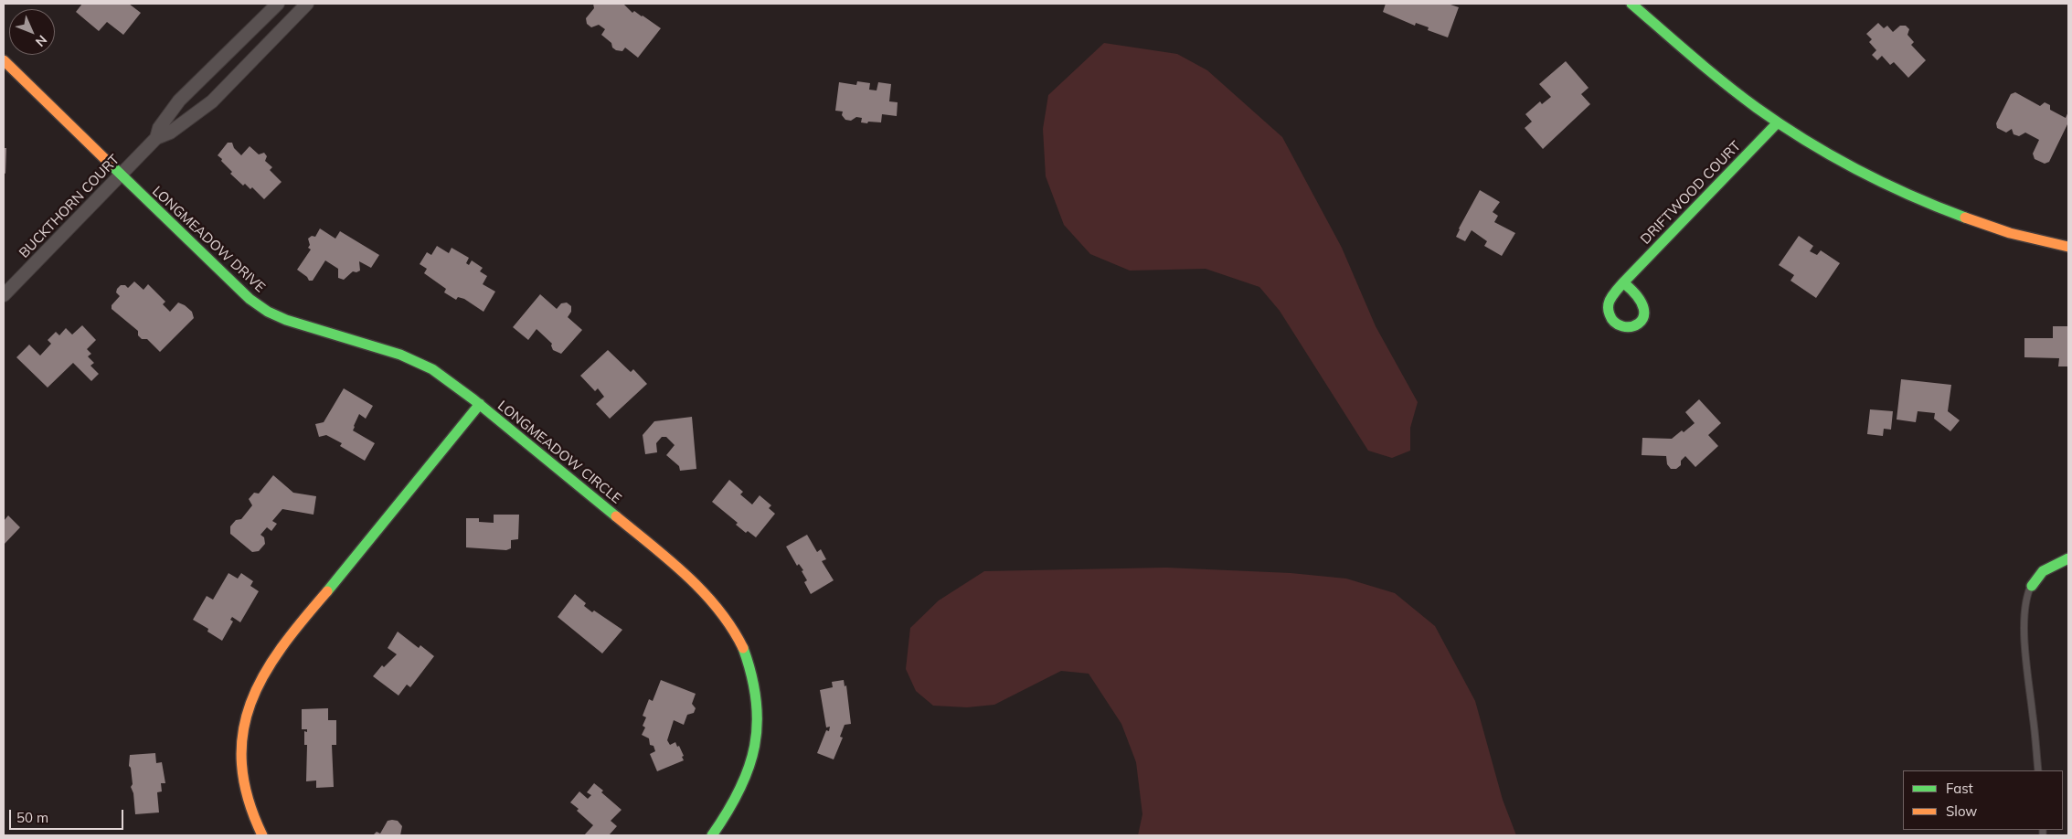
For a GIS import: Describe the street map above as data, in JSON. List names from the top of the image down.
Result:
{
  "streets": {
    "street": [
      "DRIFTWOOD COURT",
      "BUCKTHORN COURT",
      "LONGMEADOW DRIVE",
      "LONGMEADOW CIRCLE"
    ]
  },
  "crossings": [
    ["BUCKTHORN COURT", "LONGMEADOW DRIVE"],
    ["LONGMEADOW DRIVE", "LONGMEADOW CIRCLE"]
  ],
  "legend": ["Fast", "Slow"],
  "scale_bar": "50 m",
  "north": "bottom right"
}
